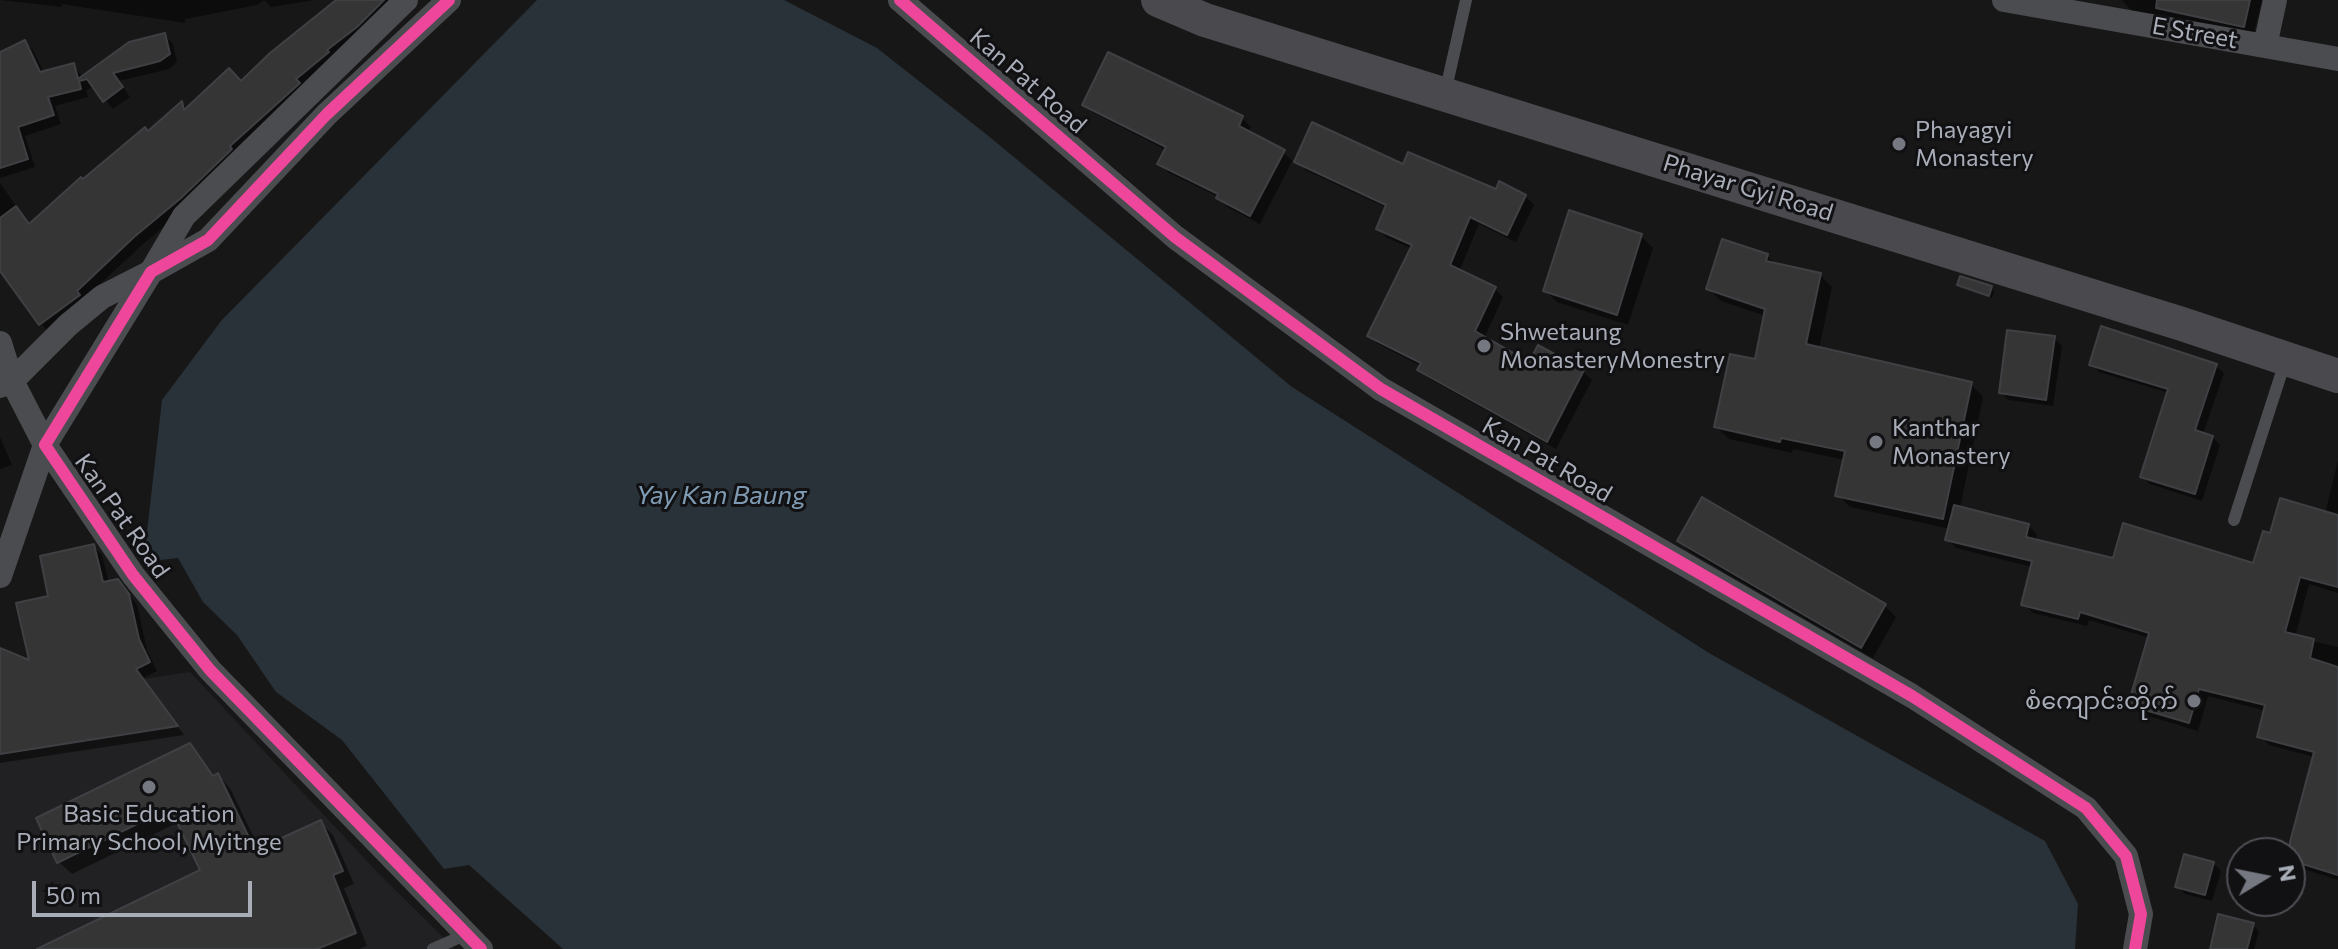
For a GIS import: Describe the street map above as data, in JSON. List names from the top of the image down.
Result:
{
  "streets": {
    "main road": ["Phayar Gyi Road"],
    "street": ["E Street", "Kan Pat Road"]
  },
  "water": ["Yay Kan Baung"],
  "places": [
    "Phayagyi Monastery",
    "Shwetaung MonasteryMonestry",
    "Kanthar Monastery",
    "စံကျောင်းတိုက်",
    "Basic Education Primary School, Myitnge"
  ],
  "scale_bar": "50 m",
  "north": "right"
}
